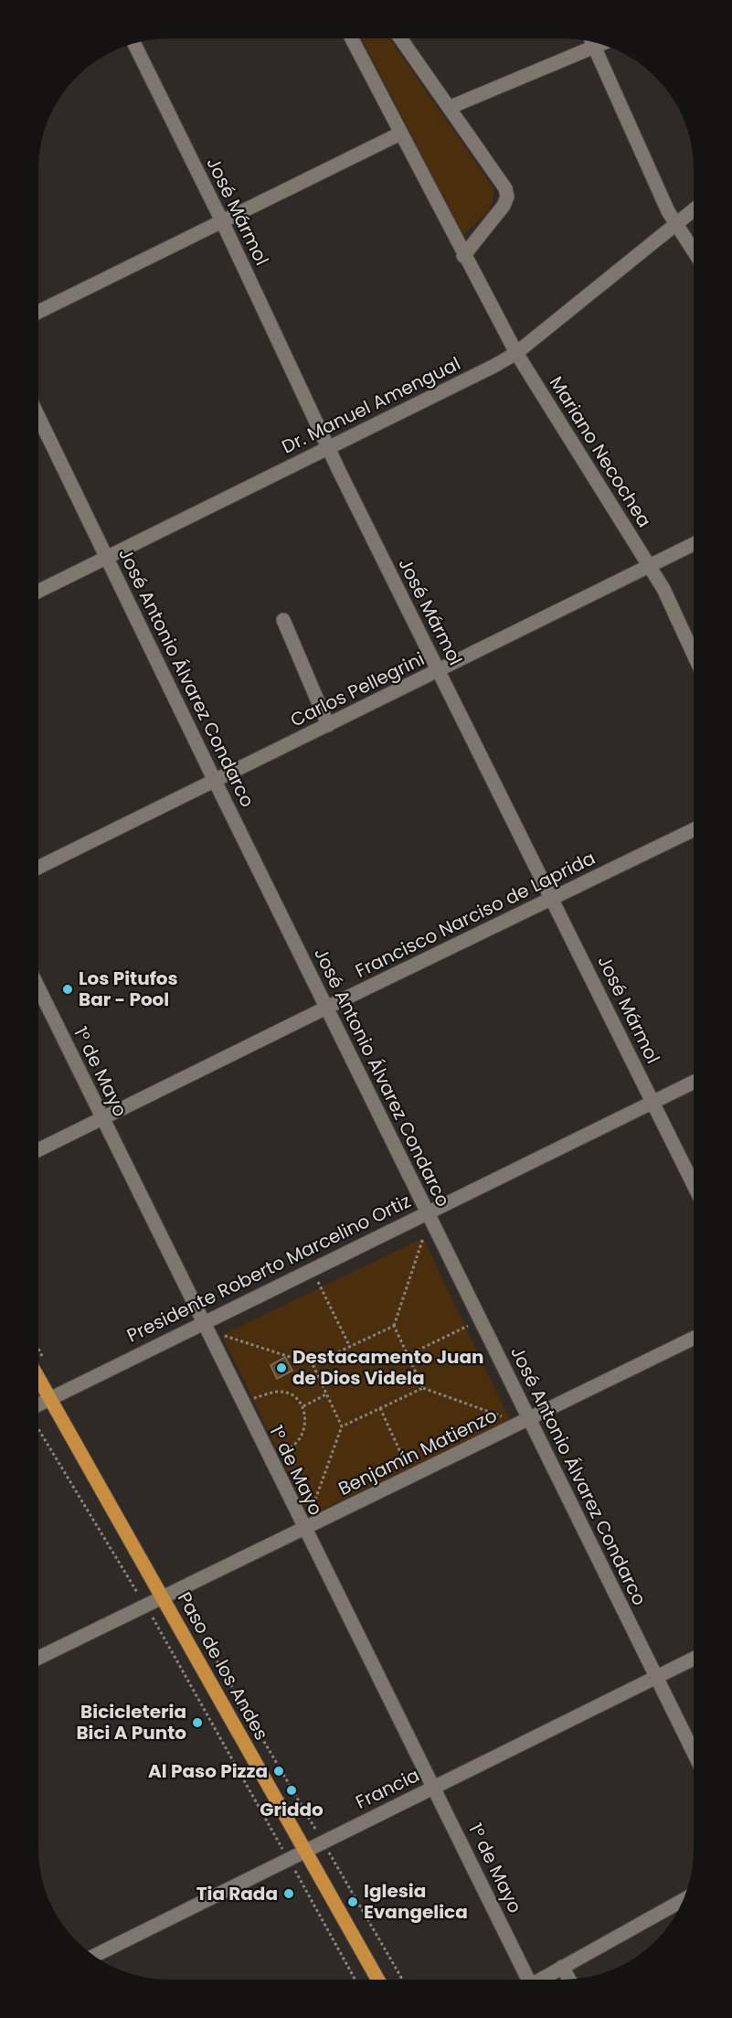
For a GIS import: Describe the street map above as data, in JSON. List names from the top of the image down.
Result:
{
  "streets": {
    "main road": ["Paso de los Andes"],
    "street": [
      "José Mármol",
      "Dr. Manuel Amengual",
      "Mariano Necochea",
      "José Antonio Álvarez Condarco",
      "Carlos Pellegrini",
      "Francisco Narciso de Laprida",
      "1° de Mayo",
      "Presidente Roberto Marcelino Ortiz",
      "Benjamín Matienzo",
      "Francia"
    ]
  },
  "crossings": [
    ["José Mármol", "Dr. Manuel Amengual"],
    ["José Mármol", "Carlos Pellegrini"],
    ["José Mármol", "Francisco Narciso de Laprida"],
    ["José Mármol", "Presidente Roberto Marcelino Ortiz"],
    ["Dr. Manuel Amengual", "Mariano Necochea"],
    ["Dr. Manuel Amengual", "José Antonio Álvarez Condarco"],
    ["Mariano Necochea", "Carlos Pellegrini"],
    ["José Antonio Álvarez Condarco", "Carlos Pellegrini"],
    ["José Antonio Álvarez Condarco", "Francisco Narciso de Laprida"],
    ["José Antonio Álvarez Condarco", "Presidente Roberto Marcelino Ortiz"],
    ["José Antonio Álvarez Condarco", "Benjamín Matienzo"],
    ["José Antonio Álvarez Condarco", "Francia"],
    ["Francisco Narciso de Laprida", "1° de Mayo"],
    ["1° de Mayo", "Presidente Roberto Marcelino Ortiz"],
    ["1° de Mayo", "Benjamín Matienzo"],
    ["1° de Mayo", "Francia"],
    ["Presidente Roberto Marcelino Ortiz", "Paso de los Andes"],
    ["Benjamín Matienzo", "Paso de los Andes"],
    ["Paso de los Andes", "Francia"]
  ],
  "places": [
    "Los Pitufos Bar - Pool",
    "Destacamento Juan de Dios Videla",
    "Bicicleteria Bici A Punto",
    "Al Paso Pizza",
    "Griddo",
    "Tia Rada",
    "Iglesia Evangelica"
  ]
}
